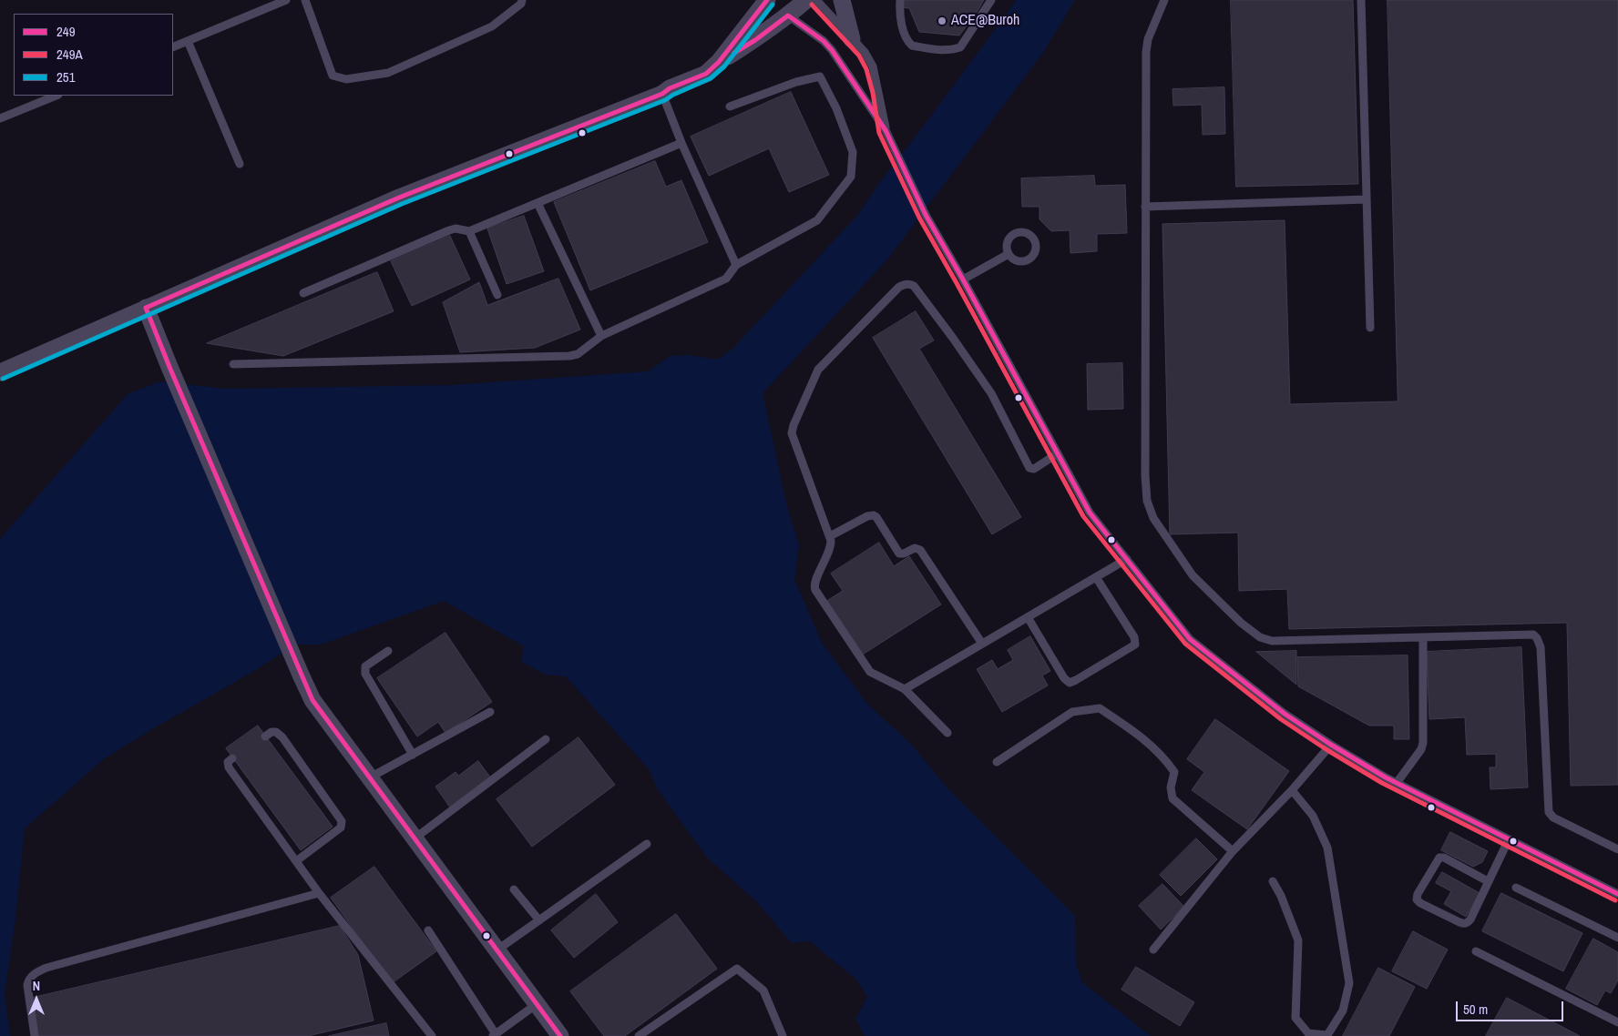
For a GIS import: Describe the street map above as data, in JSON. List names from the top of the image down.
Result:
{
  "places": ["ACE@Buroh"],
  "lines": ["transit line 249", "transit line 249A", "transit line 251"],
  "legend": ["249", "249A", "251"],
  "scale_bar": "50 m",
  "north": "top"
}
